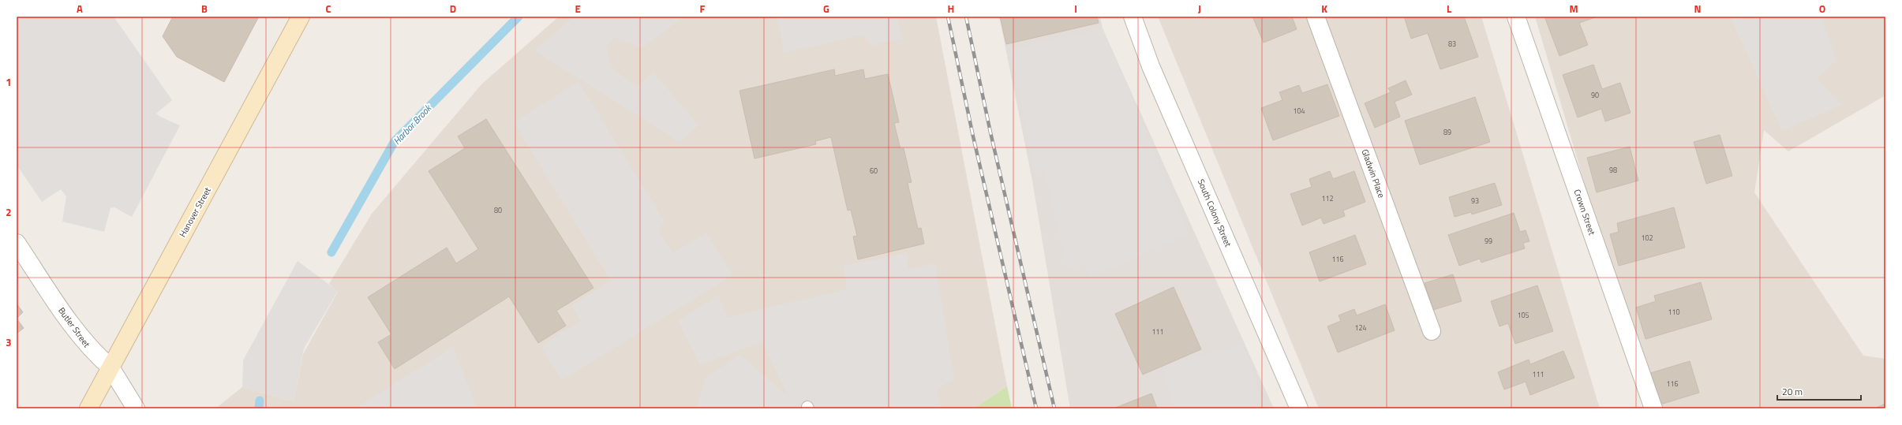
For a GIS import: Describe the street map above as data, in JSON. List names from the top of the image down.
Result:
{
  "streets": {
    "main road": ["Hanover Street"],
    "street": [
      "Gladwin Place",
      "Crown Street",
      "South Colony Street",
      "Butler Street"
    ]
  },
  "crossings": [
    ["Hanover Street", "Butler Street"]
  ],
  "water": ["Harbor Brook"],
  "house_numbers": [
    "83",
    "90",
    "104",
    "89",
    "98",
    "60",
    "112",
    "93",
    "80",
    "102",
    "99",
    "116",
    "110",
    "105",
    "124",
    "111",
    "111",
    "116"
  ],
  "scale_bar": "20 m",
  "grid": {
    "columns": [
      "A",
      "B",
      "C",
      "D",
      "E",
      "F",
      "G",
      "H",
      "I",
      "J",
      "K",
      "L",
      "M",
      "N",
      "O"
    ],
    "rows": ["1", "2", "3"]
  }
}
